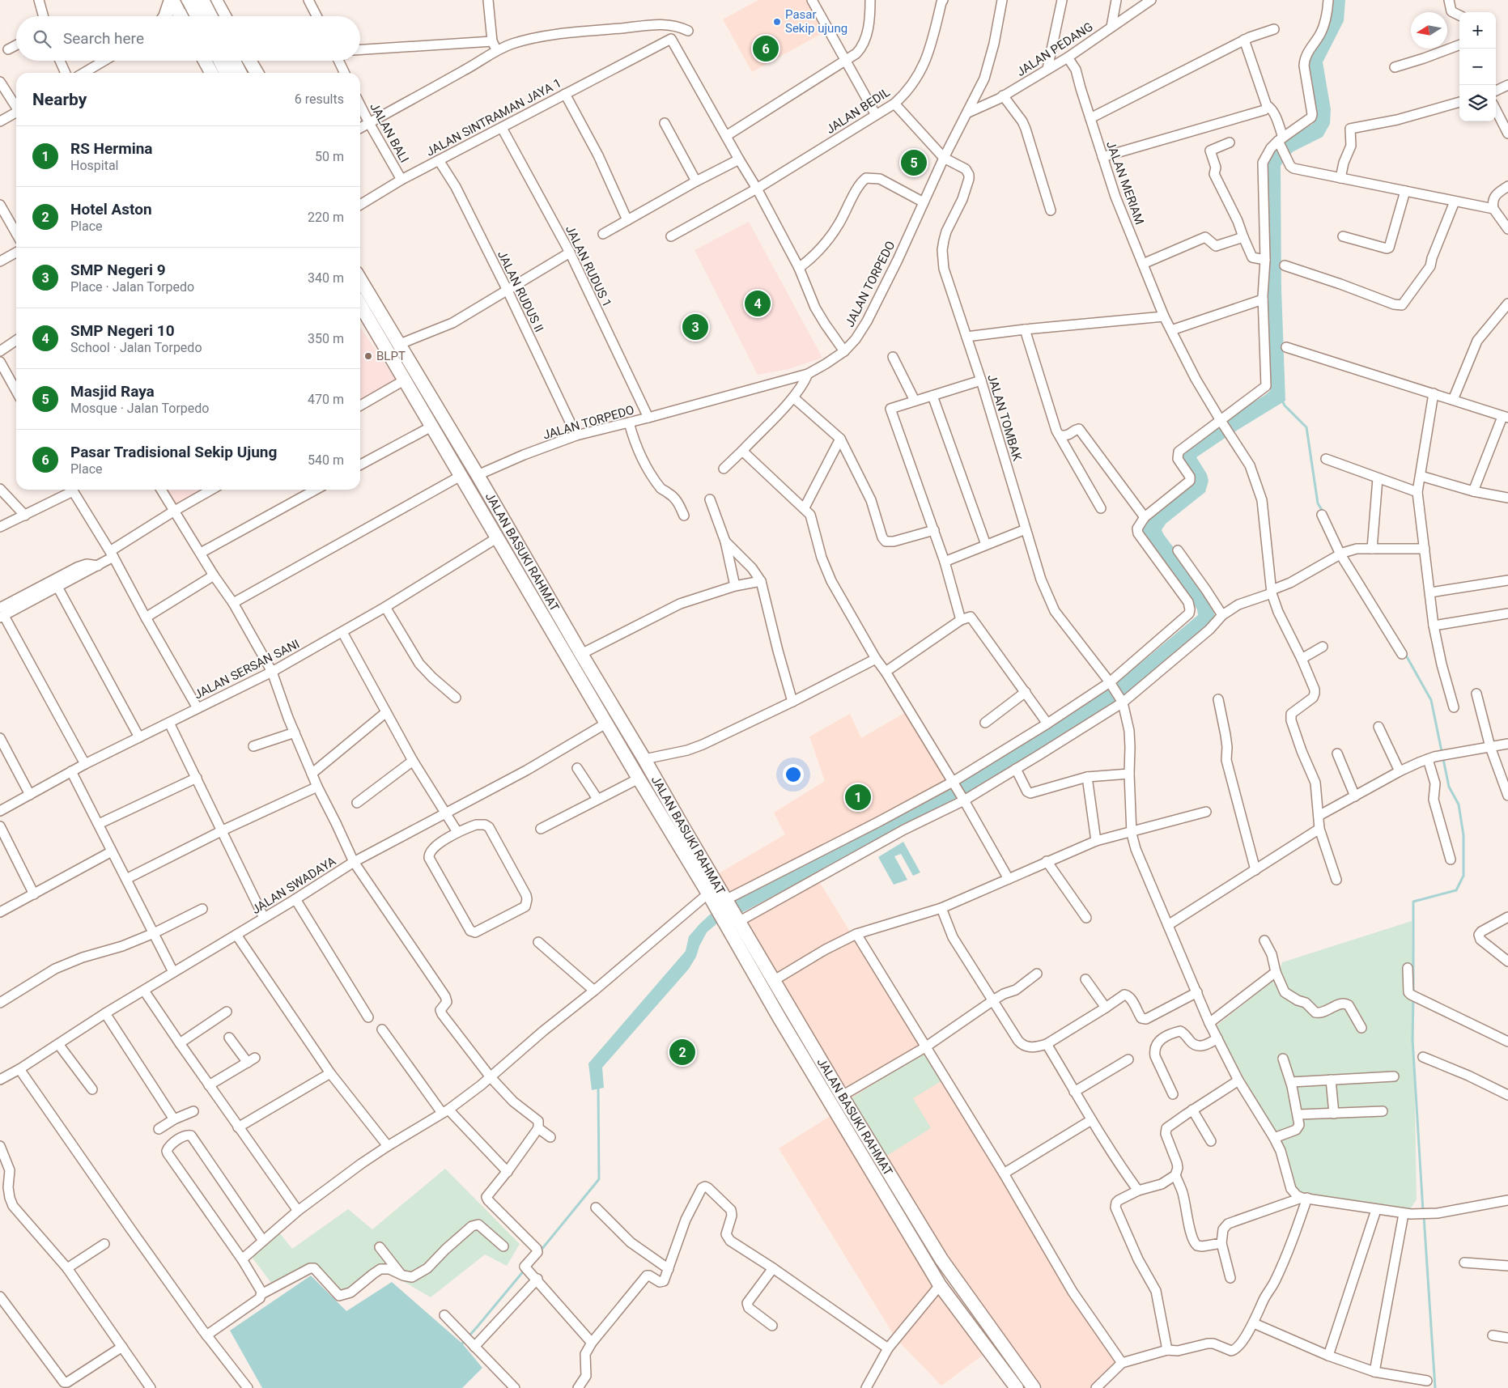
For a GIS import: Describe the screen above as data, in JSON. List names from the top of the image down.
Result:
{
  "streets": {
    "highway": ["JALAN BASUKI RAHMAT"],
    "street": [
      "JALAN PEDANG",
      "JALAN BEDIL",
      "JALAN SINTRAMAN JAYA 1",
      "JALAN BALI",
      "JALAN MERIAM",
      "JALAN RUDUS 1",
      "JALAN TORPEDO",
      "JALAN RUDUS II",
      "JALAN TOMBAK",
      "JALAN SERSAN SANI",
      "JALAN SWADAYA"
    ]
  },
  "crossings": [
    ["JALAN PEDANG", "JALAN MERIAM"],
    ["JALAN PEDANG", "JALAN TORPEDO"],
    ["JALAN SINTRAMAN JAYA 1", "JALAN BALI"],
    ["JALAN SINTRAMAN JAYA 1", "JALAN RUDUS 1"],
    ["JALAN SINTRAMAN JAYA 1", "JALAN RUDUS II"],
    ["JALAN RUDUS 1", "JALAN TORPEDO"],
    ["JALAN TORPEDO", "JALAN RUDUS II"],
    ["JALAN TORPEDO", "JALAN TOMBAK"],
    ["JALAN TORPEDO", "JALAN BASUKI RAHMAT"],
    ["JALAN BASUKI RAHMAT", "JALAN SERSAN SANI"],
    ["JALAN BASUKI RAHMAT", "JALAN SWADAYA"]
  ],
  "places": ["Pasar Sekip ujung", "BLPT"],
  "north": "left",
  "page": {
    "map_buttons": ["+", "−"],
    "search": "Search here",
    "pins": [
      "6",
      "5",
      "4",
      "3",
      "1",
      "2"
    ],
    "heading": ["Nearby", "6 results"],
    "list": [
      {
        "mark": "1",
        "name": "RS Hermina",
        "note": "Hospital",
        "value": "50 m"
      },
      {
        "mark": "2",
        "name": "Hotel Aston",
        "note": "Place",
        "value": "220 m"
      },
      {
        "mark": "3",
        "name": "SMP Negeri 9",
        "note": "Place · Jalan Torpedo",
        "value": "340 m"
      },
      {
        "mark": "4",
        "name": "SMP Negeri 10",
        "note": "School · Jalan Torpedo",
        "value": "350 m"
      },
      {
        "mark": "5",
        "name": "Masjid Raya",
        "note": "Mosque · Jalan Torpedo",
        "value": "470 m"
      },
      {
        "mark": "6",
        "name": "Pasar Tradisional Sekip Ujung",
        "note": "Place",
        "value": "540 m"
      }
    ]
  }
}
